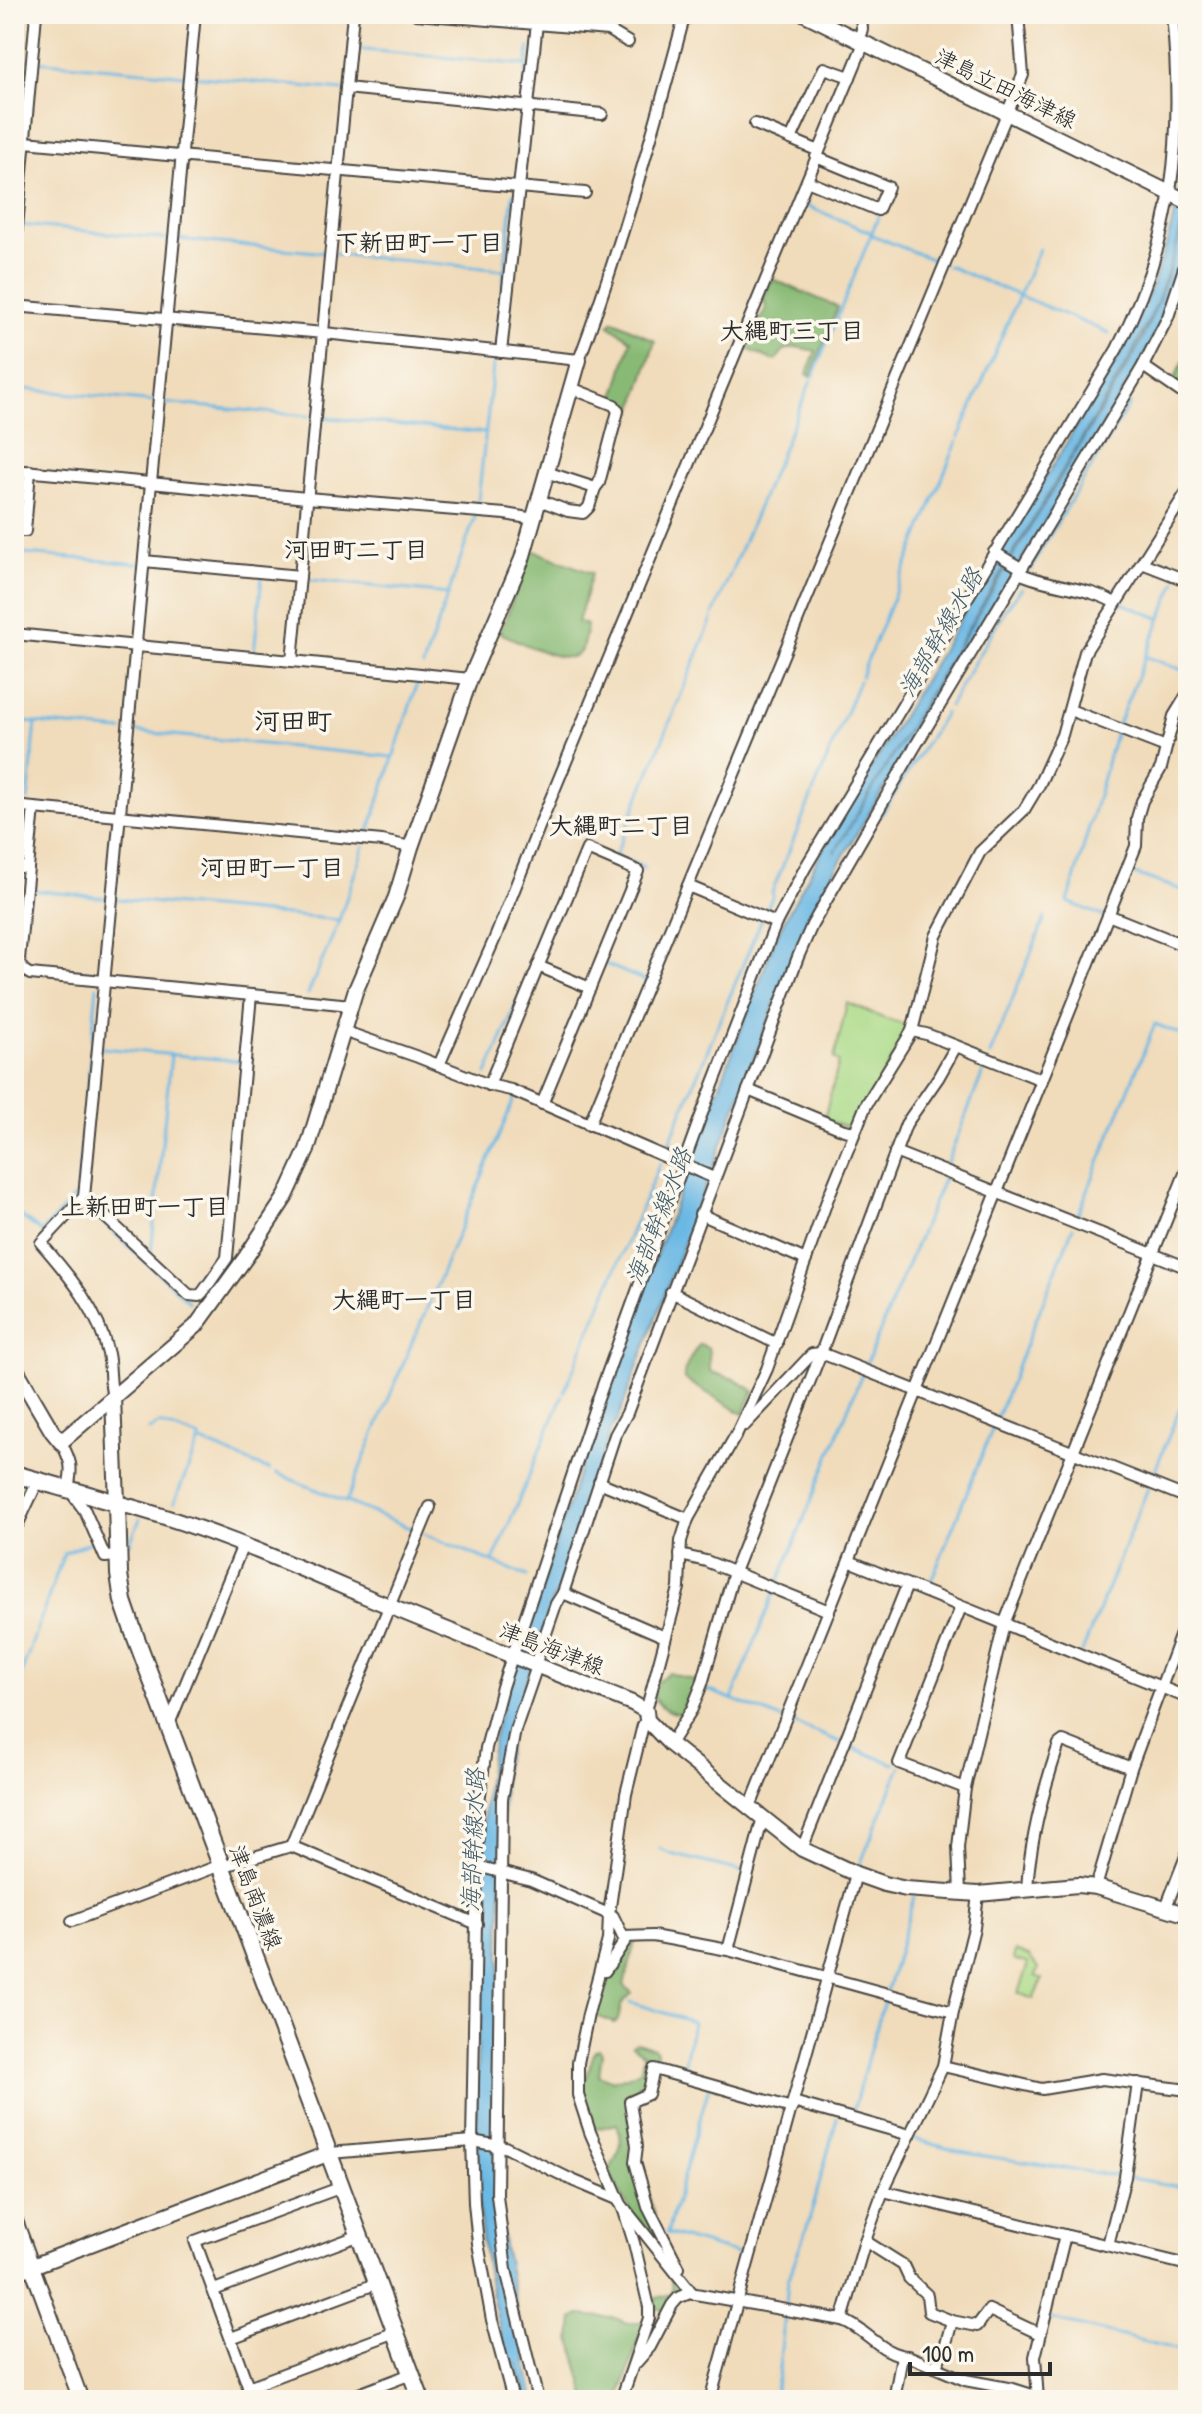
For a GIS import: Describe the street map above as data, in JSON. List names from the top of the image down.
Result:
{
  "streets": {
    "main road": ["津島立田海津線", "津島海津線", "津島南濃線"]
  },
  "crossings": [
    ["津島海津線", "津島南濃線"]
  ],
  "districts": [
    "下新田町一丁目",
    "大縄町三丁目",
    "河田町二丁目",
    "河田町",
    "大縄町二丁目",
    "河田町一丁目",
    "上新田町一丁目",
    "大縄町一丁目"
  ],
  "water": ["海部幹線水路"],
  "scale_bar": "100 m"
}
